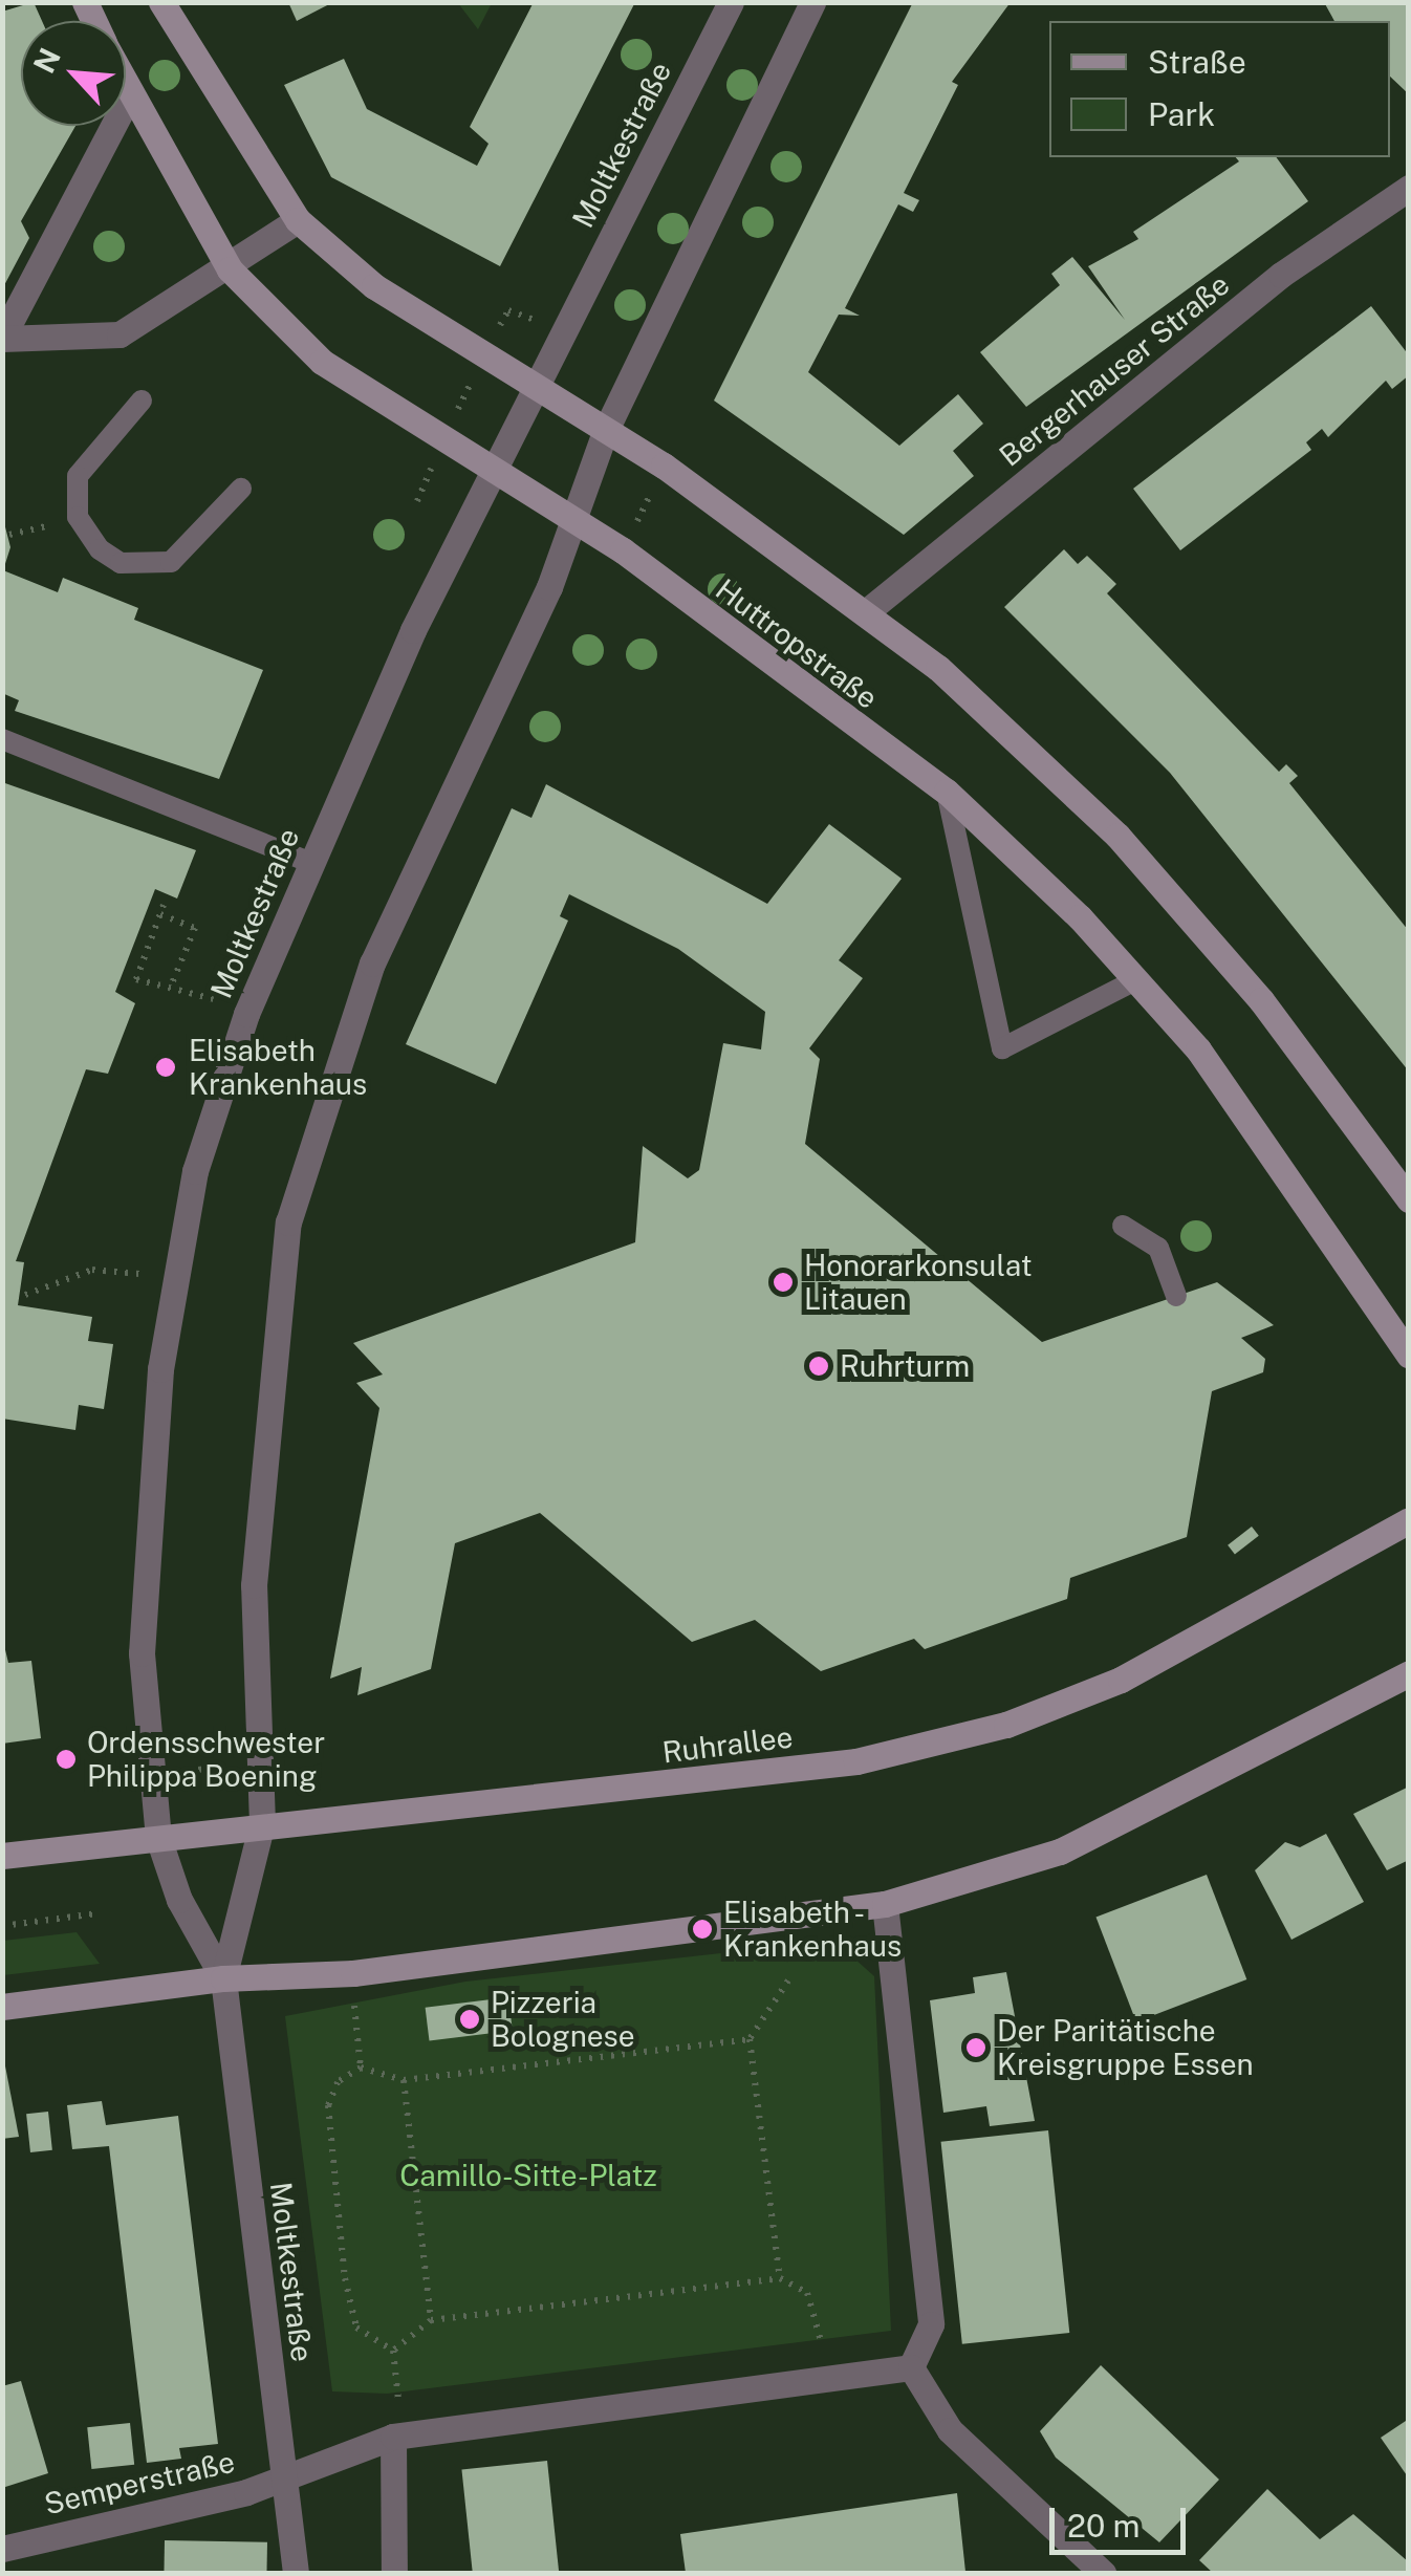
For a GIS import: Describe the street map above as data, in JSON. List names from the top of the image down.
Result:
{
  "streets": {
    "main road": ["Huttropstraße", "Ruhrallee"],
    "street": ["Moltkestraße", "Bergerhauser Straße", "Semperstraße"]
  },
  "crossings": [
    ["Moltkestraße", "Huttropstraße"],
    ["Moltkestraße", "Ruhrallee"],
    ["Moltkestraße", "Semperstraße"]
  ],
  "parks": ["Camillo-Sitte-Platz"],
  "places": [
    "Elisabeth Krankenhaus",
    "Honorarkonsulat Litauen",
    "Ruhrturm",
    "Ordensschwester Philippa Boening",
    "Elisabeth - Krankenhaus",
    "Pizzeria Bolognese",
    "Der Paritätische Kreisgruppe Essen"
  ],
  "legend": ["Straße", "Park"],
  "scale_bar": "20 m",
  "north": "top left"
}
